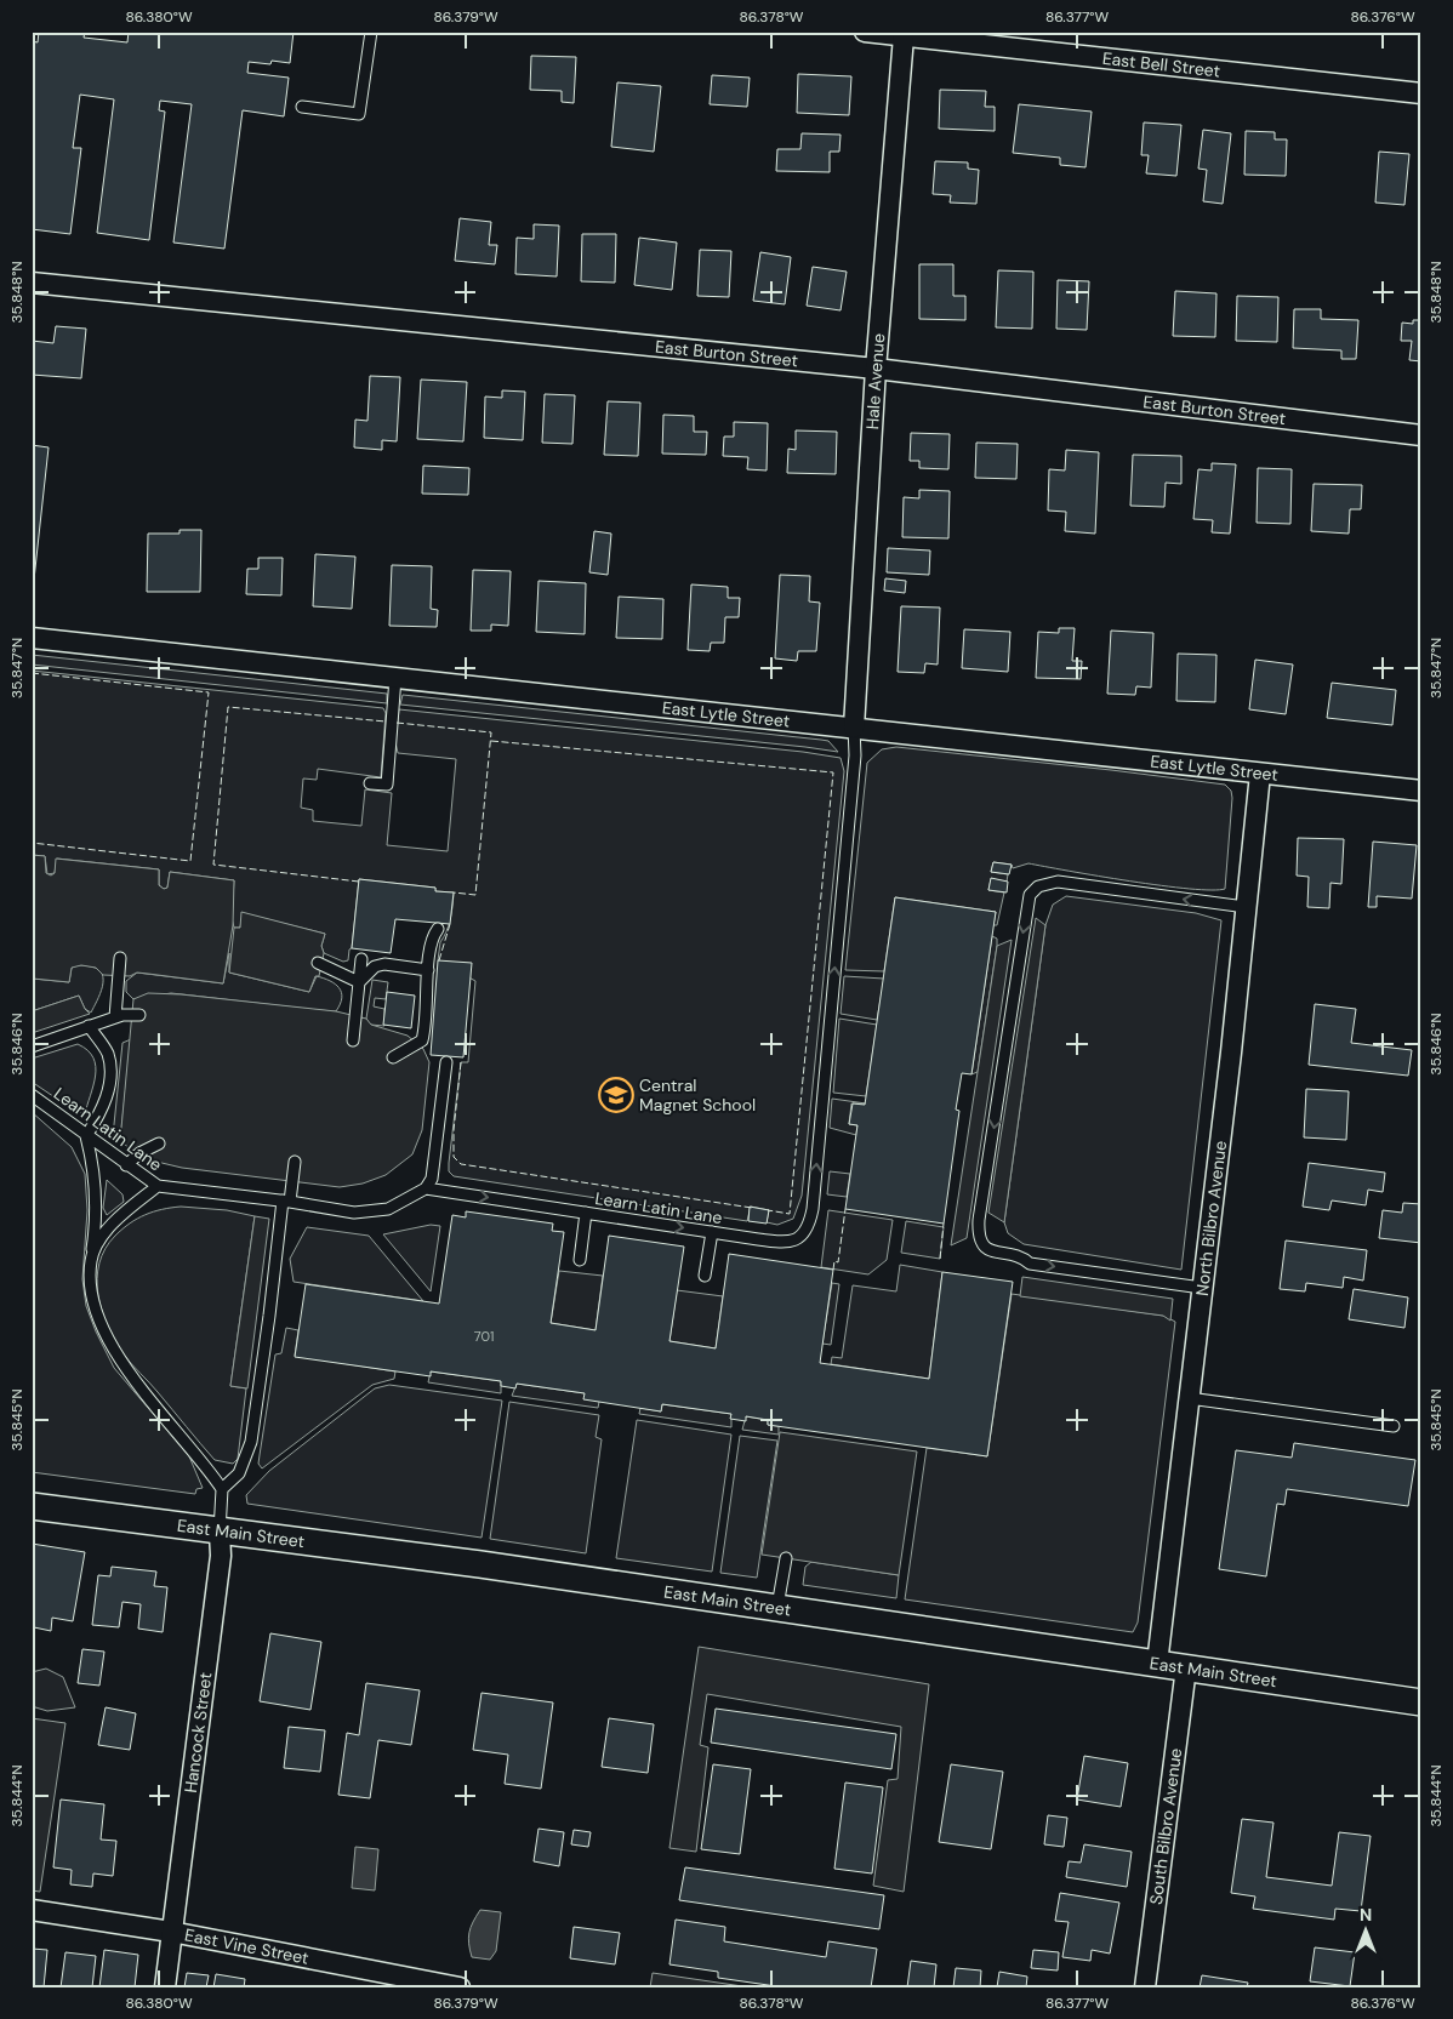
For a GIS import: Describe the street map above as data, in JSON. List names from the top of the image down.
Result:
{
  "streets": {
    "street": [
      "East Bell Street",
      "East Burton Street",
      "Hale Avenue",
      "East Lytle Street",
      "North Bilbro Avenue",
      "East Main Street",
      "Hancock Street",
      "South Bilbro Avenue",
      "East Vine Street"
    ],
    "lane": ["Learn Latin Lane"]
  },
  "crossings": [
    ["East Bell Street", "Hale Avenue"],
    ["East Burton Street", "Hale Avenue"],
    ["Hale Avenue", "East Lytle Street"],
    ["Hale Avenue", "Learn Latin Lane"],
    ["East Lytle Street", "Learn Latin Lane"],
    ["East Lytle Street", "North Bilbro Avenue"],
    ["North Bilbro Avenue", "East Main Street"],
    ["East Main Street", "Hancock Street"],
    ["East Main Street", "South Bilbro Avenue"],
    ["Hancock Street", "East Vine Street"]
  ],
  "places": {
    "school or university": ["Central Magnet School"]
  },
  "house_numbers": ["701"],
  "north": "top",
  "coordinates": [
    "86.380°W",
    "86.379°W",
    "86.378°W",
    "86.377°W",
    "86.376°W",
    "35.848°N",
    "35.847°N",
    "35.846°N",
    "35.845°N",
    "35.844°N"
  ]
}
